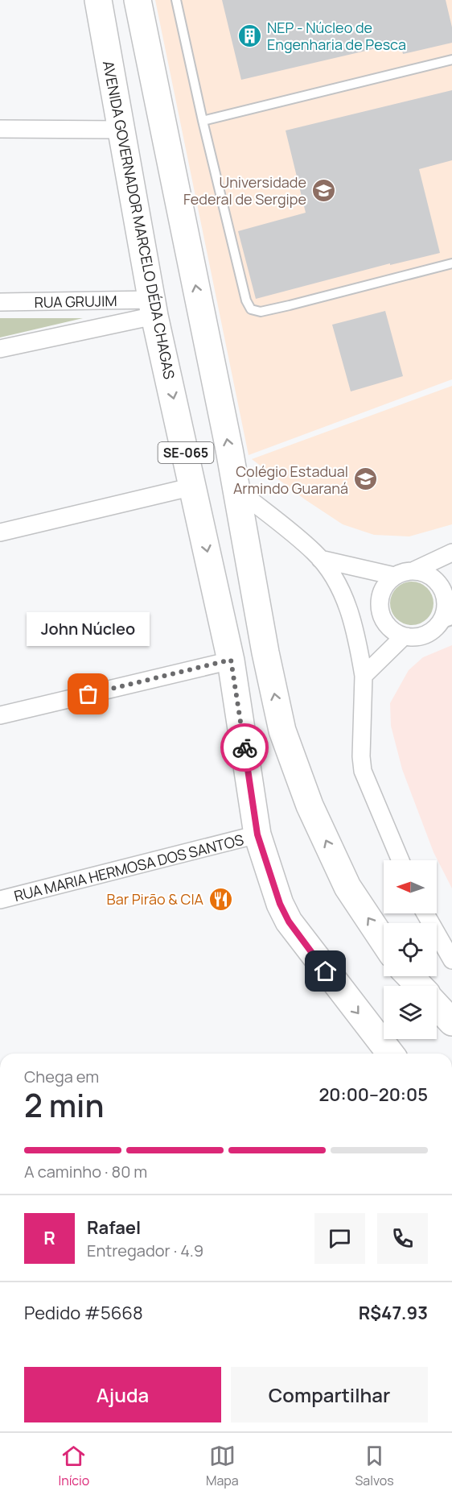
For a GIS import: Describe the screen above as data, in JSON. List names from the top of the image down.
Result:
{
  "streets": {
    "main road": ["AVENIDA GOVERNADOR MARCELO DÉDA CHAGAS", "SE-065"],
    "street": ["RUA GRUJIM", "RUA MARIA HERMOSA DOS SANTOS"]
  },
  "crossings": [
    ["AVENIDA GOVERNADOR MARCELO DÉDA CHAGAS", "RUA GRUJIM"],
    ["AVENIDA GOVERNADOR MARCELO DÉDA CHAGAS", "RUA MARIA HERMOSA DOS SANTOS"]
  ],
  "places": {
    "building": ["NEP - Núcleo de Engenharia de Pesca"],
    "school or university": ["Universidade Federal de Sergipe", "Colégio Estadual Armindo Guaraná"],
    "other": ["John Núcleo"],
    "restaurant": ["Bar Pirão & CIA"]
  },
  "north": "left",
  "page": {
    "bubble": "John Núcleo",
    "heading": ["2 min", "Chega em", "20:00–20:05"],
    "panel": [
      "Rafael",
      "Entregador · 4.9",
      "Pedido #5668",
      "R$47.93"
    ],
    "bar": "A caminho · 80 m",
    "round": "R",
    "buttons": ["Ajuda", "Compartilhar"],
    "tabs": ["Início", "Mapa", "Salvos"]
  }
}
